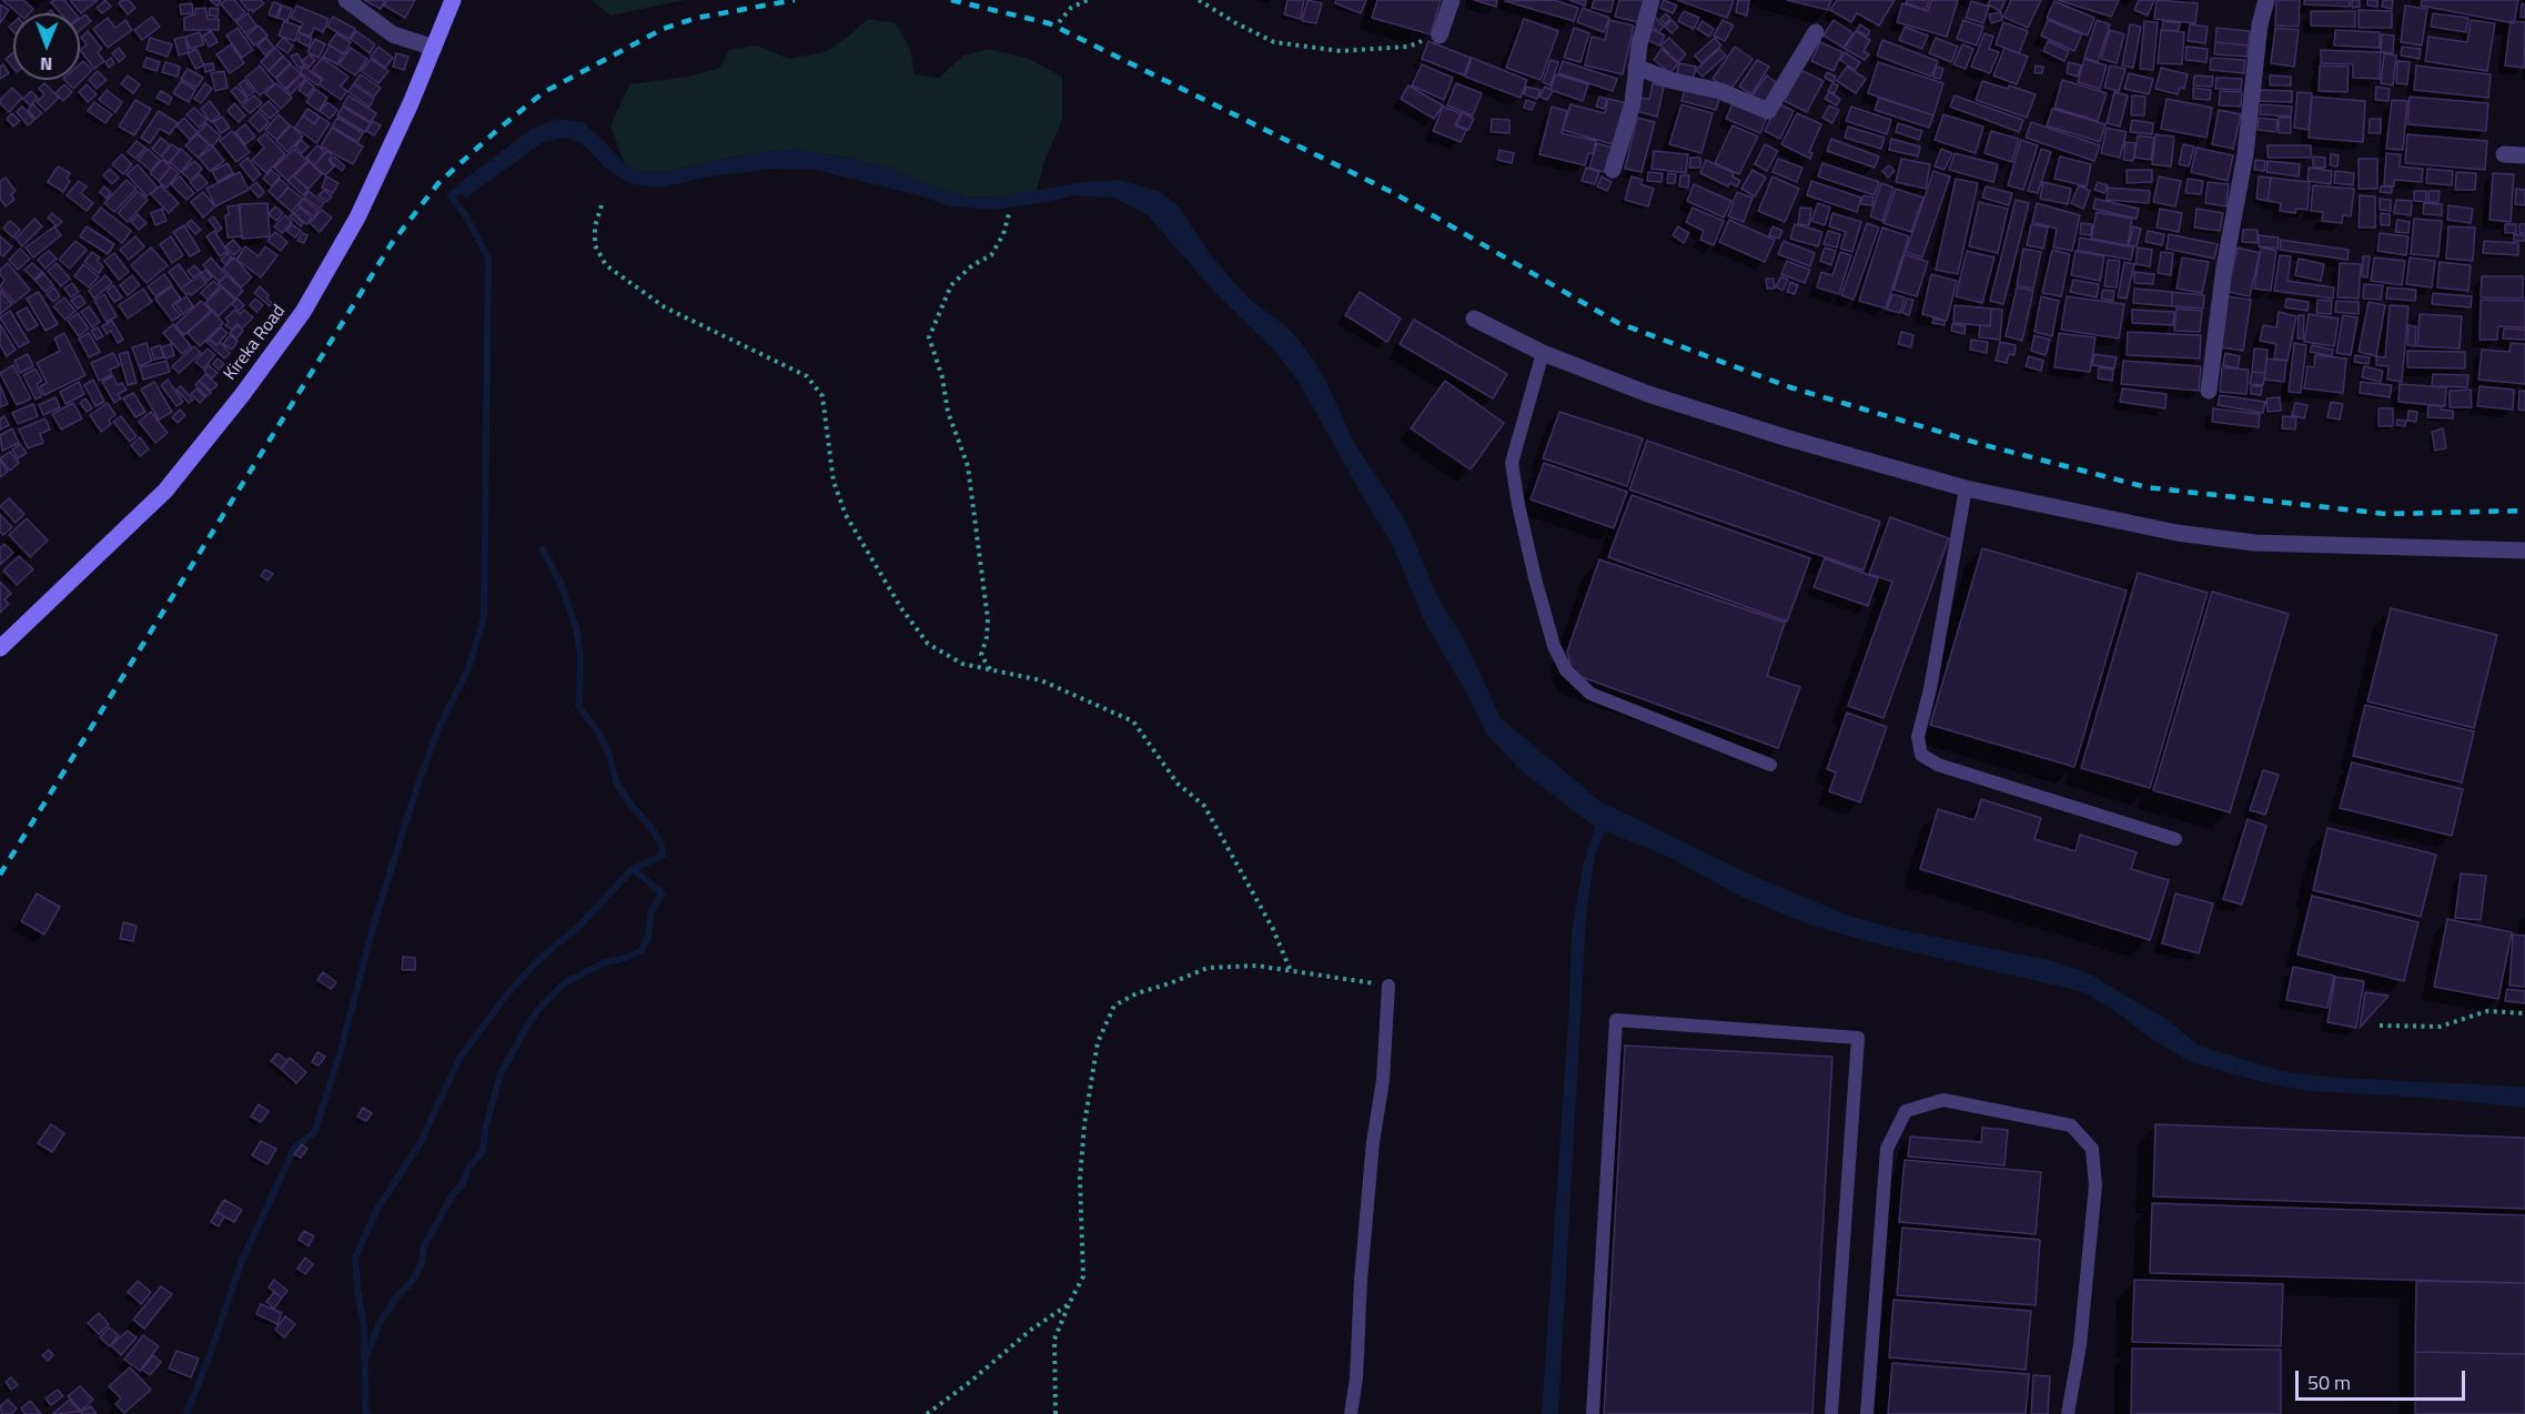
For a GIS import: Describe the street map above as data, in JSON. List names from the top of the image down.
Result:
{
  "streets": {
    "main road": ["Kireka Road"]
  },
  "scale_bar": "50 m",
  "north": "bottom"
}
